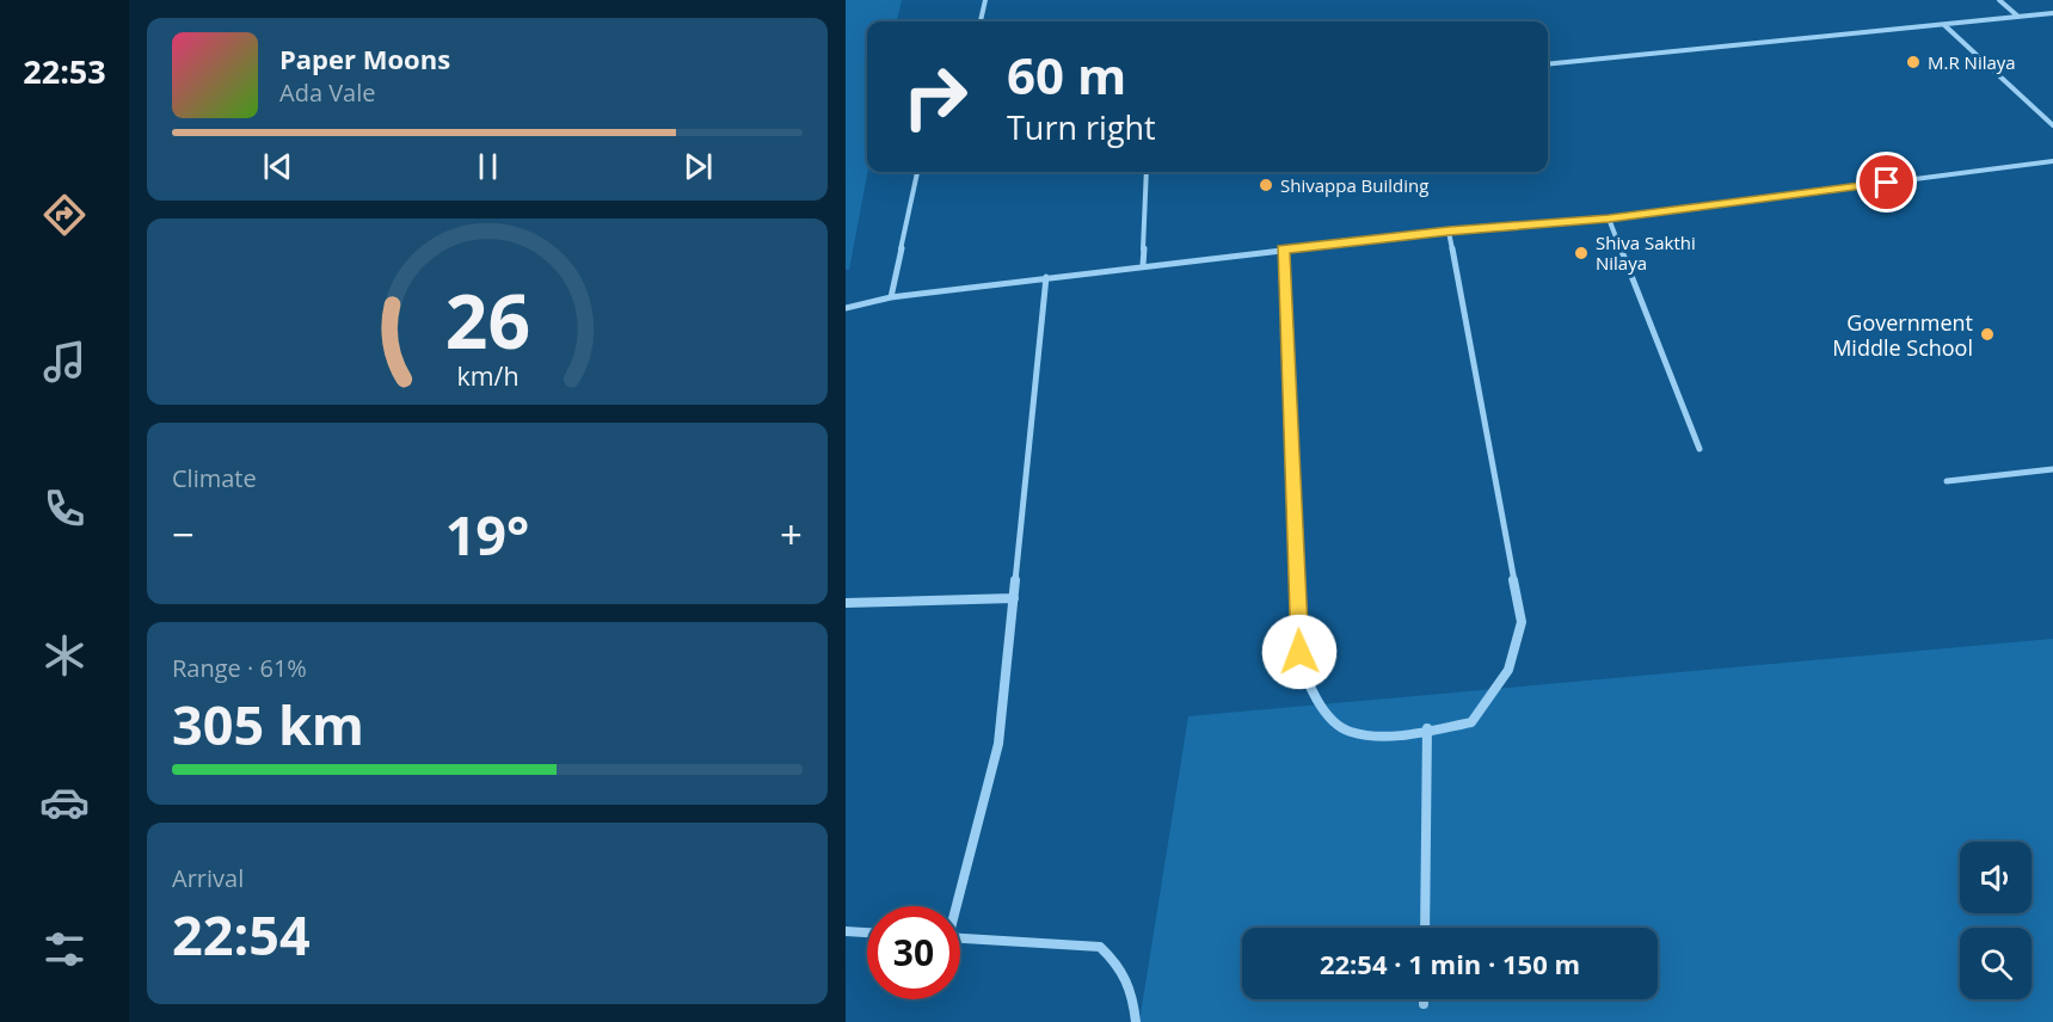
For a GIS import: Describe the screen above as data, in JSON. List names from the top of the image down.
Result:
{
  "places": [
    "M.R Nilaya",
    "Shivappa Building",
    "Shiva Sakthi Nilaya",
    "Government Middle School"
  ],
  "page": {
    "tabs": "22:53",
    "turn": ["60 m", "Turn right"],
    "song": ["Paper Moons", "Ada Vale"],
    "tile": [
      "Climate",
      ["Range · 61%", "305 km"],
      ["Arrival", "22:54"]
    ],
    "heat": ["−", "19°", "+"],
    "limit": "30",
    "trip": "22:54 · 1 min · 150 m",
    "gauge": ["26", "km/h"]
  }
}
